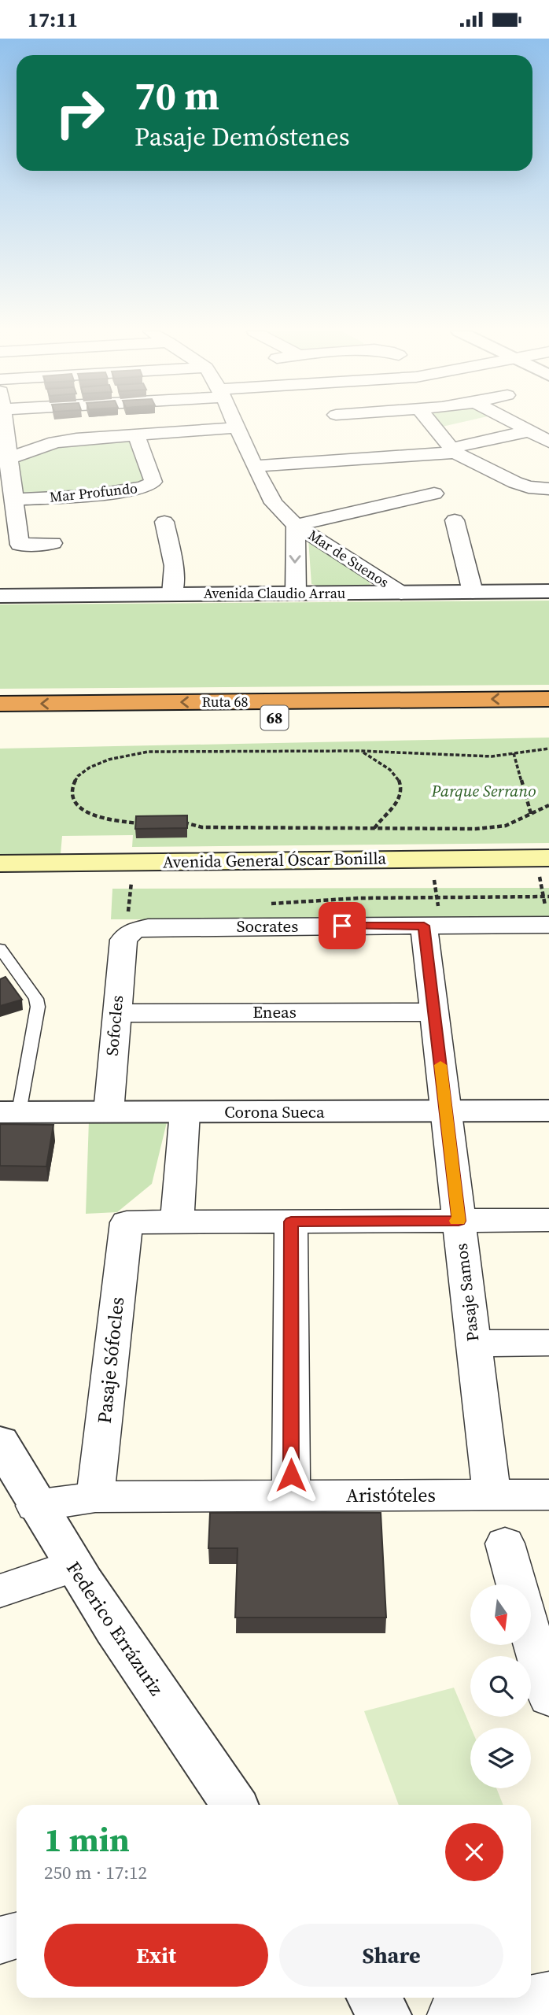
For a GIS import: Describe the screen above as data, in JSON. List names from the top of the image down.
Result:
{
  "streets": {
    "highway": ["Ruta 68", "68"],
    "main road": ["Avenida General Óscar Bonilla"],
    "street": [
      "Mar Profundo",
      "Mar de Suenos",
      "Avenida Claudio Arrau",
      "Socrates",
      "Eneas",
      "Sofocles",
      "Corona Sueca",
      "Pasaje Samos",
      "Pasaje Sófocles",
      "Aristóteles",
      "Federico Errázuriz"
    ]
  },
  "crossings": [
    ["Mar de Suenos", "Avenida Claudio Arrau"],
    ["Socrates", "Sofocles"],
    ["Socrates", "Pasaje Samos"],
    ["Eneas", "Sofocles"],
    ["Eneas", "Pasaje Samos"],
    ["Sofocles", "Corona Sueca"],
    ["Corona Sueca", "Pasaje Samos"],
    ["Pasaje Samos", "Aristóteles"],
    ["Pasaje Sófocles", "Aristóteles"],
    ["Aristóteles", "Federico Errázuriz"]
  ],
  "parks": ["Parque Serrano"],
  "north": "bottom",
  "page": {
    "status": "17:11",
    "turn": ["70 m", "Pasaje Demóstenes"],
    "heading": ["1 min", "250 m · 17:12"],
    "buttons": ["Exit", "Share"]
  }
}
